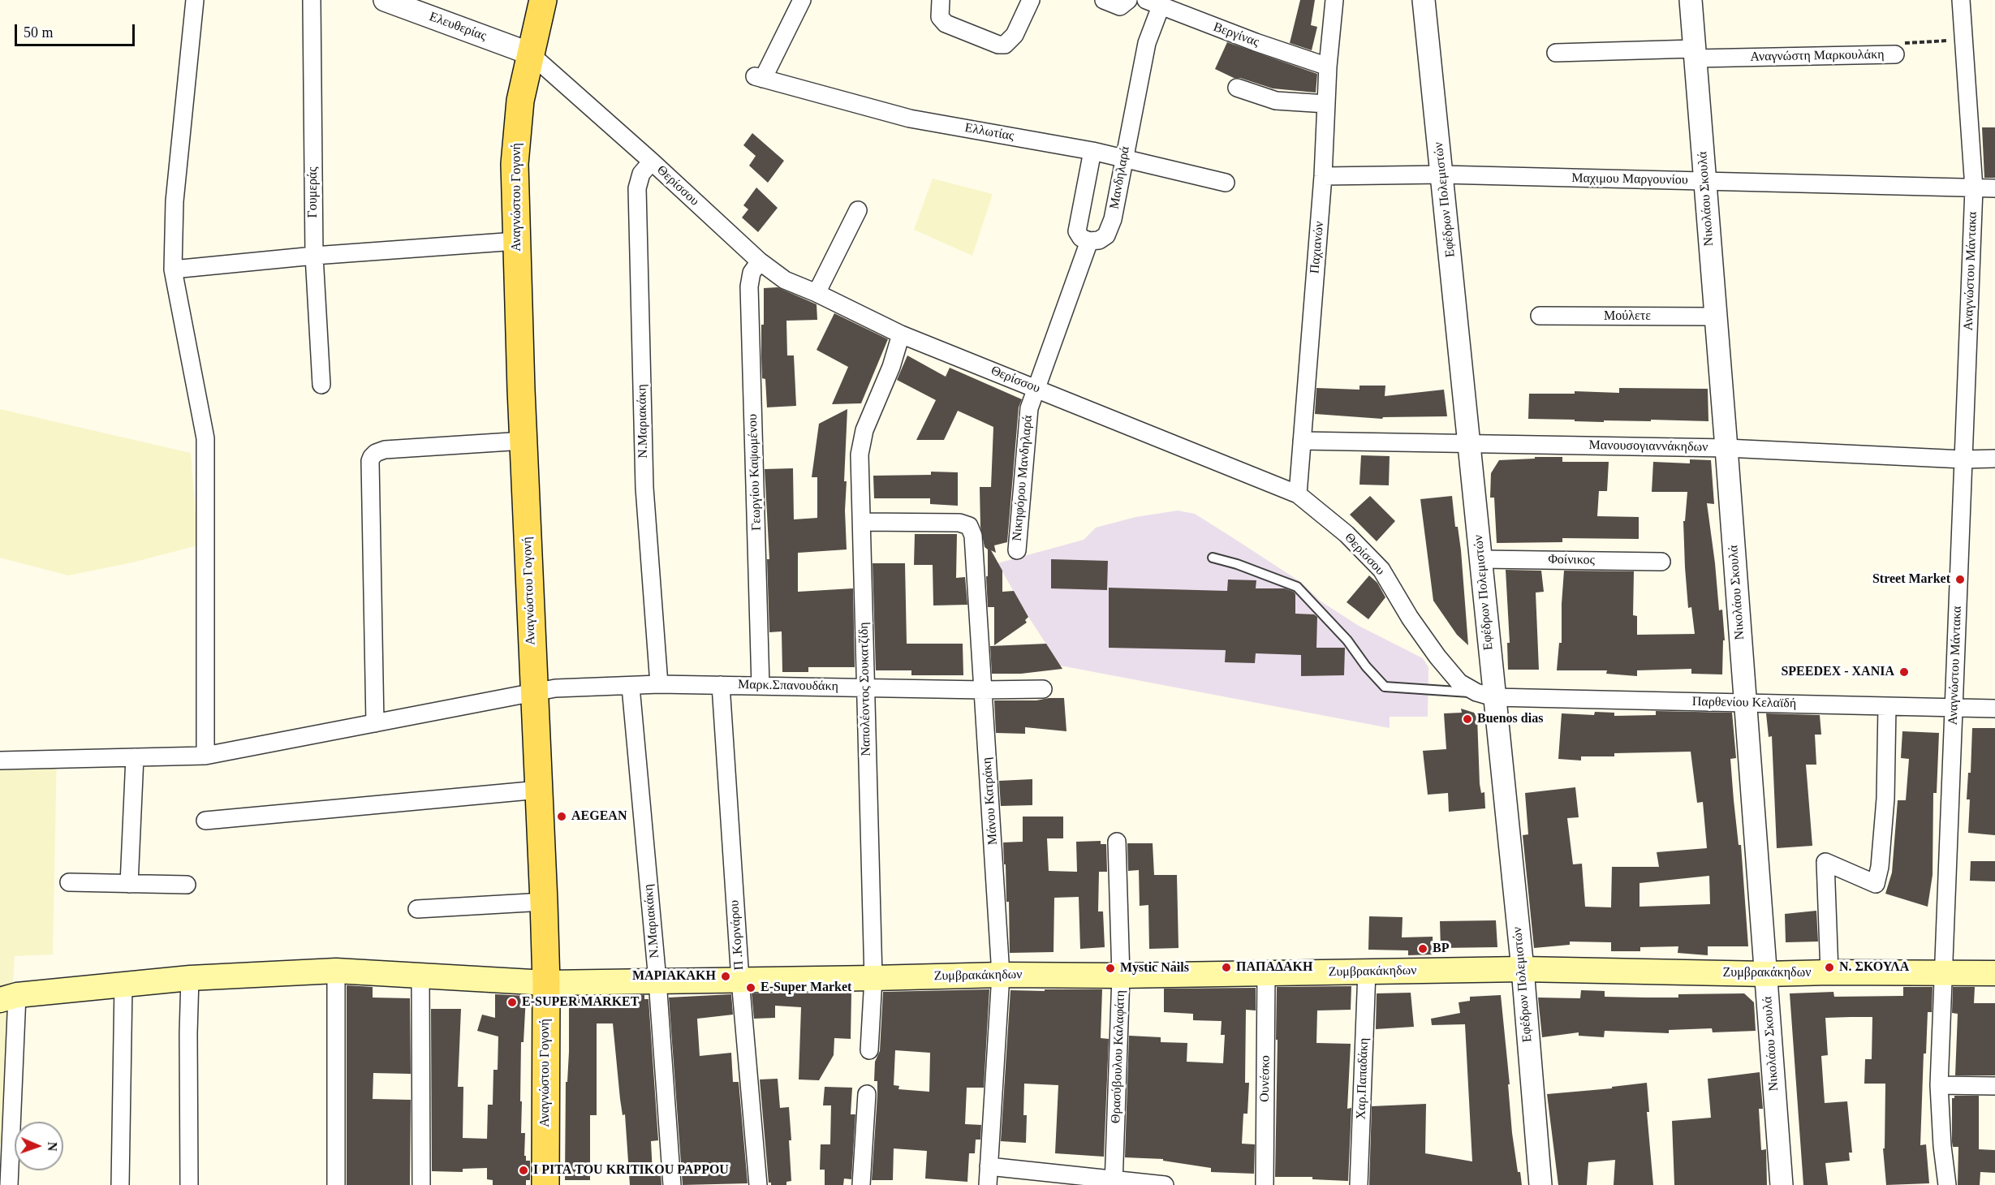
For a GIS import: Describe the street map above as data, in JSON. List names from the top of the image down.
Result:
{
  "streets": {
    "main road": ["Αναγνώστου Γογονή", "Ζυμβρακάκηδων"],
    "street": [
      "Ελευθερίας",
      "Βεργίνας",
      "Αναγνώστη Μαρκουλάκη",
      "Ελλωτίας",
      "Μανδηλαρά",
      "Μαχιμου Mαργουνίου",
      "Θερίσσου",
      "Γουμεράς",
      "Νικολάου Σκουλά",
      "Εφέδρων Πολεμιστών",
      "Παχιανών",
      "Αναγνώστου Μάντακα",
      "Μούλετε",
      "Ν.Μαριακάκη",
      "Μανουσογιαννάκηδων",
      "Γεωργίου Καψωμένου",
      "Νικηφόρου Μανδηλαρά",
      "Φοίνικος",
      "Μαρκ.Σπανουδάκη",
      "Ναπολέοντος Σουκατζίδη",
      "Παρθενίου Κελαϊδή",
      "Μάνου Κατράκη",
      "Π .Κορνάρου",
      "Θρασύβουλου Καλαφάτη",
      "Ουνέσκο",
      "Χαρ.Παπαδάκη"
    ]
  },
  "crossings": [
    ["Ελευθερίας", "Θερίσσου"],
    ["Ελευθερίας", "Αναγνώστου Γογονή"],
    ["Βεργίνας", "Μανδηλαρά"],
    ["Βεργίνας", "Παχιανών"],
    ["Αναγνώστη Μαρκουλάκη", "Νικολάου Σκουλά"],
    ["Αναγνώστη Μαρκουλάκη", "Αναγνώστου Μάντακα"],
    ["Ελλωτίας", "Μανδηλαρά"],
    ["Μανδηλαρά", "Νικηφόρου Μανδηλαρά"],
    ["Μαχιμου Mαργουνίου", "Νικολάου Σκουλά"],
    ["Μαχιμου Mαργουνίου", "Εφέδρων Πολεμιστών"],
    ["Μαχιμου Mαργουνίου", "Παχιανών"],
    ["Μαχιμου Mαργουνίου", "Αναγνώστου Μάντακα"],
    ["Θερίσσου", "Αναγνώστου Γογονή"],
    ["Θερίσσου", "Εφέδρων Πολεμιστών"],
    ["Θερίσσου", "Παχιανών"],
    ["Θερίσσου", "Ν.Μαριακάκη"],
    ["Θερίσσου", "Γεωργίου Καψωμένου"],
    ["Θερίσσου", "Νικηφόρου Μανδηλαρά"],
    ["Θερίσσου", "Ναπολέοντος Σουκατζίδη"],
    ["Θερίσσου", "Παρθενίου Κελαϊδή"],
    ["Αναγνώστου Γογονή", "Μαρκ.Σπανουδάκη"],
    ["Αναγνώστου Γογονή", "Ζυμβρακάκηδων"],
    ["Νικολάου Σκουλά", "Μούλετε"],
    ["Νικολάου Σκουλά", "Μανουσογιαννάκηδων"],
    ["Νικολάου Σκουλά", "Παρθενίου Κελαϊδή"],
    ["Νικολάου Σκουλά", "Ζυμβρακάκηδων"],
    ["Εφέδρων Πολεμιστών", "Μανουσογιαννάκηδων"],
    ["Εφέδρων Πολεμιστών", "Φοίνικος"],
    ["Εφέδρων Πολεμιστών", "Παρθενίου Κελαϊδή"],
    ["Εφέδρων Πολεμιστών", "Ζυμβρακάκηδων"],
    ["Παχιανών", "Μανουσογιαννάκηδων"],
    ["Αναγνώστου Μάντακα", "Μανουσογιαννάκηδων"],
    ["Αναγνώστου Μάντακα", "Παρθενίου Κελαϊδή"],
    ["Αναγνώστου Μάντακα", "Ζυμβρακάκηδων"],
    ["Ν.Μαριακάκη", "Μαρκ.Σπανουδάκη"],
    ["Ν.Μαριακάκη", "Ζυμβρακάκηδων"],
    ["Γεωργίου Καψωμένου", "Μαρκ.Σπανουδάκη"],
    ["Μαρκ.Σπανουδάκη", "Ναπολέοντος Σουκατζίδη"],
    ["Μαρκ.Σπανουδάκη", "Μάνου Κατράκη"],
    ["Μαρκ.Σπανουδάκη", "Π .Κορνάρου"],
    ["Ναπολέοντος Σουκατζίδη", "Μάνου Κατράκη"],
    ["Ναπολέοντος Σουκατζίδη", "Ζυμβρακάκηδων"],
    ["Μάνου Κατράκη", "Ζυμβρακάκηδων"],
    ["Π .Κορνάρου", "Ζυμβρακάκηδων"],
    ["Ζυμβρακάκηδων", "Θρασύβουλου Καλαφάτη"],
    ["Ζυμβρακάκηδων", "Ουνέσκο"],
    ["Ζυμβρακάκηδων", "Χαρ.Παπαδάκη"]
  ],
  "places": [
    "Street Market",
    "SPEEDEX - ΧΑΝΙΑ",
    "Buenos dias",
    "AEGEAN",
    "BP",
    "ΠΑΠΑΔΑΚΗ",
    "Ν. ΣΚΟΥΛΑ",
    "Mystic Nails",
    "ΜΑΡΙΑΚΑΚΗ",
    "E-Super Market",
    "E-SUPER MARKET",
    "I PITA TOU KRITIKOU PAPPOU"
  ],
  "scale_bar": "50 m",
  "north": "right"
}
